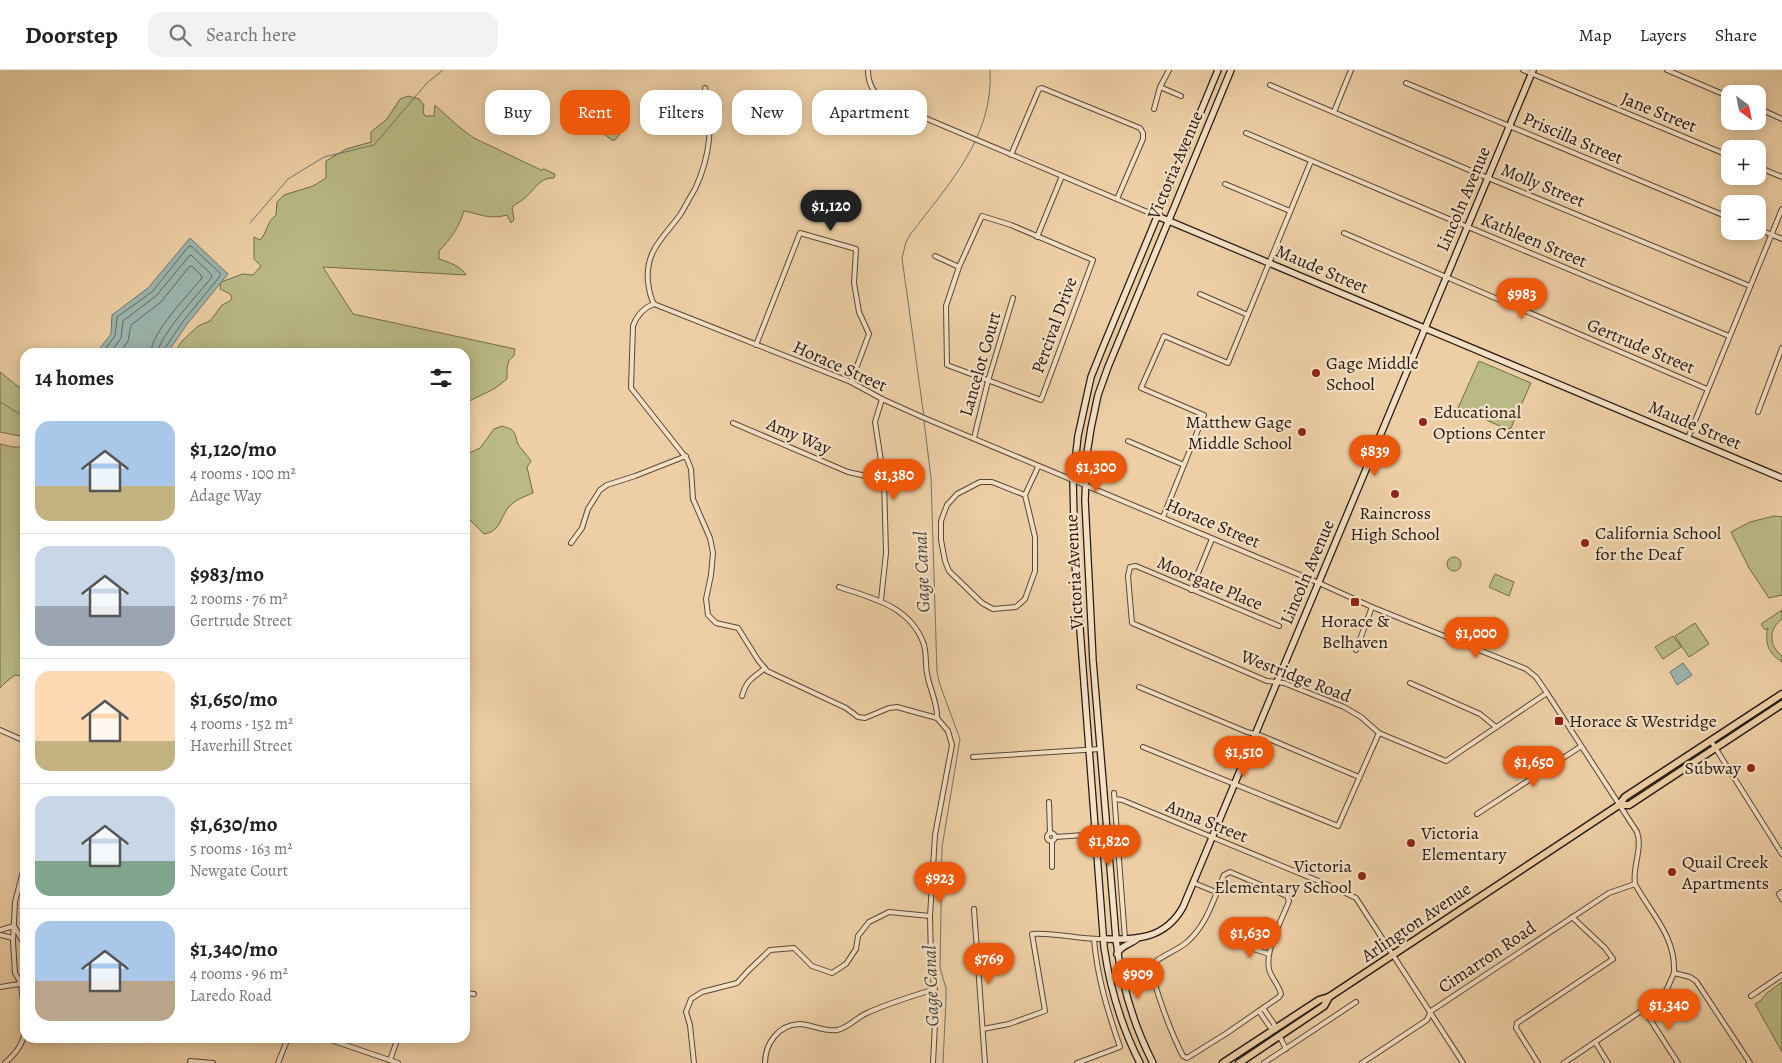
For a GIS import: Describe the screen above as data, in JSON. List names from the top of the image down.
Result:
{
  "streets": {
    "main road": [
      "Victoria Avenue",
      "Lincoln Avenue",
      "Maude Street",
      "Arlington Avenue"
    ],
    "street": [
      "Jane Street",
      "Priscilla Street",
      "Molly Street",
      "Kathleen Street",
      "Percival Drive",
      "Gertrude Street",
      "Lancelot Court",
      "Horace Street",
      "Amy Way",
      "Moorgate Place",
      "Westridge Road",
      "Anna Street",
      "Cimarron Road"
    ]
  },
  "crossings": [
    ["Jane Street", "Lincoln Avenue"],
    ["Priscilla Street", "Lincoln Avenue"],
    ["Victoria Avenue", "Lincoln Avenue"],
    ["Victoria Avenue", "Maude Street"],
    ["Victoria Avenue", "Horace Street"],
    ["Molly Street", "Lincoln Avenue"],
    ["Lincoln Avenue", "Kathleen Street"],
    ["Lincoln Avenue", "Maude Street"],
    ["Lincoln Avenue", "Gertrude Street"],
    ["Lincoln Avenue", "Horace Street"],
    ["Lincoln Avenue", "Westridge Road"],
    ["Lincoln Avenue", "Anna Street"],
    ["Percival Drive", "Lancelot Court"],
    ["Lancelot Court", "Horace Street"],
    ["Horace Street", "Westridge Road"],
    ["Horace Street", "Arlington Avenue"],
    ["Horace Street", "Cimarron Road"],
    ["Moorgate Place", "Westridge Road"],
    ["Anna Street", "Arlington Avenue"],
    ["Anna Street", "Cimarron Road"]
  ],
  "water": ["Gage Canal"],
  "places": {
    "other": [
      "Gage Middle School",
      "Educational Options Center",
      "Matthew Gage Middle School",
      "Raincross High School",
      "California School for the Deaf",
      "Subway",
      "Victoria Elementary",
      "Quail Creek Apartments",
      "Victoria Elementary School"
    ],
    "transit": ["Horace & Belhaven", "Horace & Westridge"]
  },
  "north": "bottom right",
  "page": {
    "header": "Doorstep",
    "search": "Search here",
    "nav": ["Map", "Layers", "Share"],
    "map_buttons": ["+", "−"],
    "chip": [
      "Buy",
      "Rent",
      "Filters",
      "New",
      "Apartment"
    ],
    "price": [
      "$1,120",
      "$983",
      "$839",
      "$1,300",
      "$1,380",
      "$1,000",
      "$1,510",
      "$1,650",
      "$1,820",
      "$923",
      "$1,630",
      "$769",
      "$909",
      "$1,340"
    ],
    "heading": "14 homes",
    "list": [
      {
        "name": "$1,120/mo",
        "note": "4 rooms · 100 m² · Adage Way"
      },
      {
        "name": "$983/mo",
        "note": "2 rooms · 76 m² · Gertrude Street"
      },
      {
        "name": "$1,650/mo",
        "note": "4 rooms · 152 m² · Haverhill Street"
      },
      {
        "name": "$1,630/mo",
        "note": "5 rooms · 163 m² · Newgate Court"
      },
      {
        "name": "$1,340/mo",
        "note": "4 rooms · 96 m² · Laredo Road"
      }
    ]
  }
}
